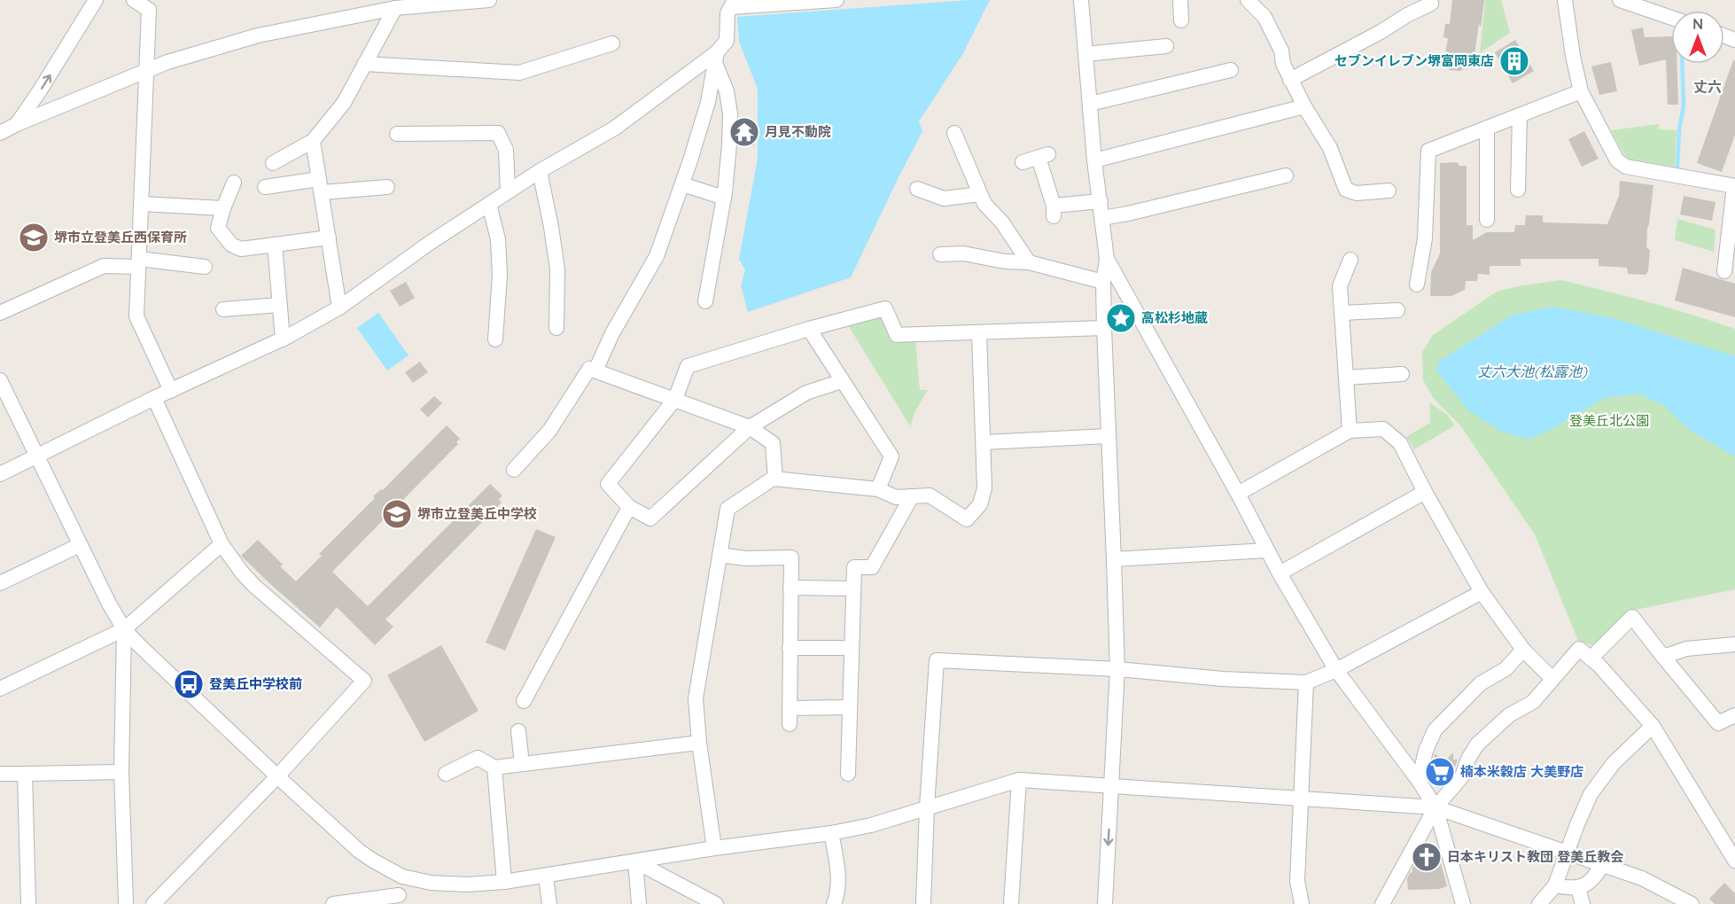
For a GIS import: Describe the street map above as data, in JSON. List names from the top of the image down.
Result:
{
  "districts": ["丈六"],
  "water": ["丈六大池(松露池)"],
  "parks": ["登美丘北公園"],
  "places": {
    "building": ["セブンイレブン堺富岡東店"],
    "temple": ["月見不動院"],
    "school or university": ["堺市立登美丘西保育所", "堺市立登美丘中学校"],
    "place": ["高松杉地蔵"],
    "bus stop": ["登美丘中学校前"],
    "supermarket": ["楠本米穀店 大美野店"],
    "church": ["日本キリスト教団 登美丘教会"]
  },
  "north": "top"
}
